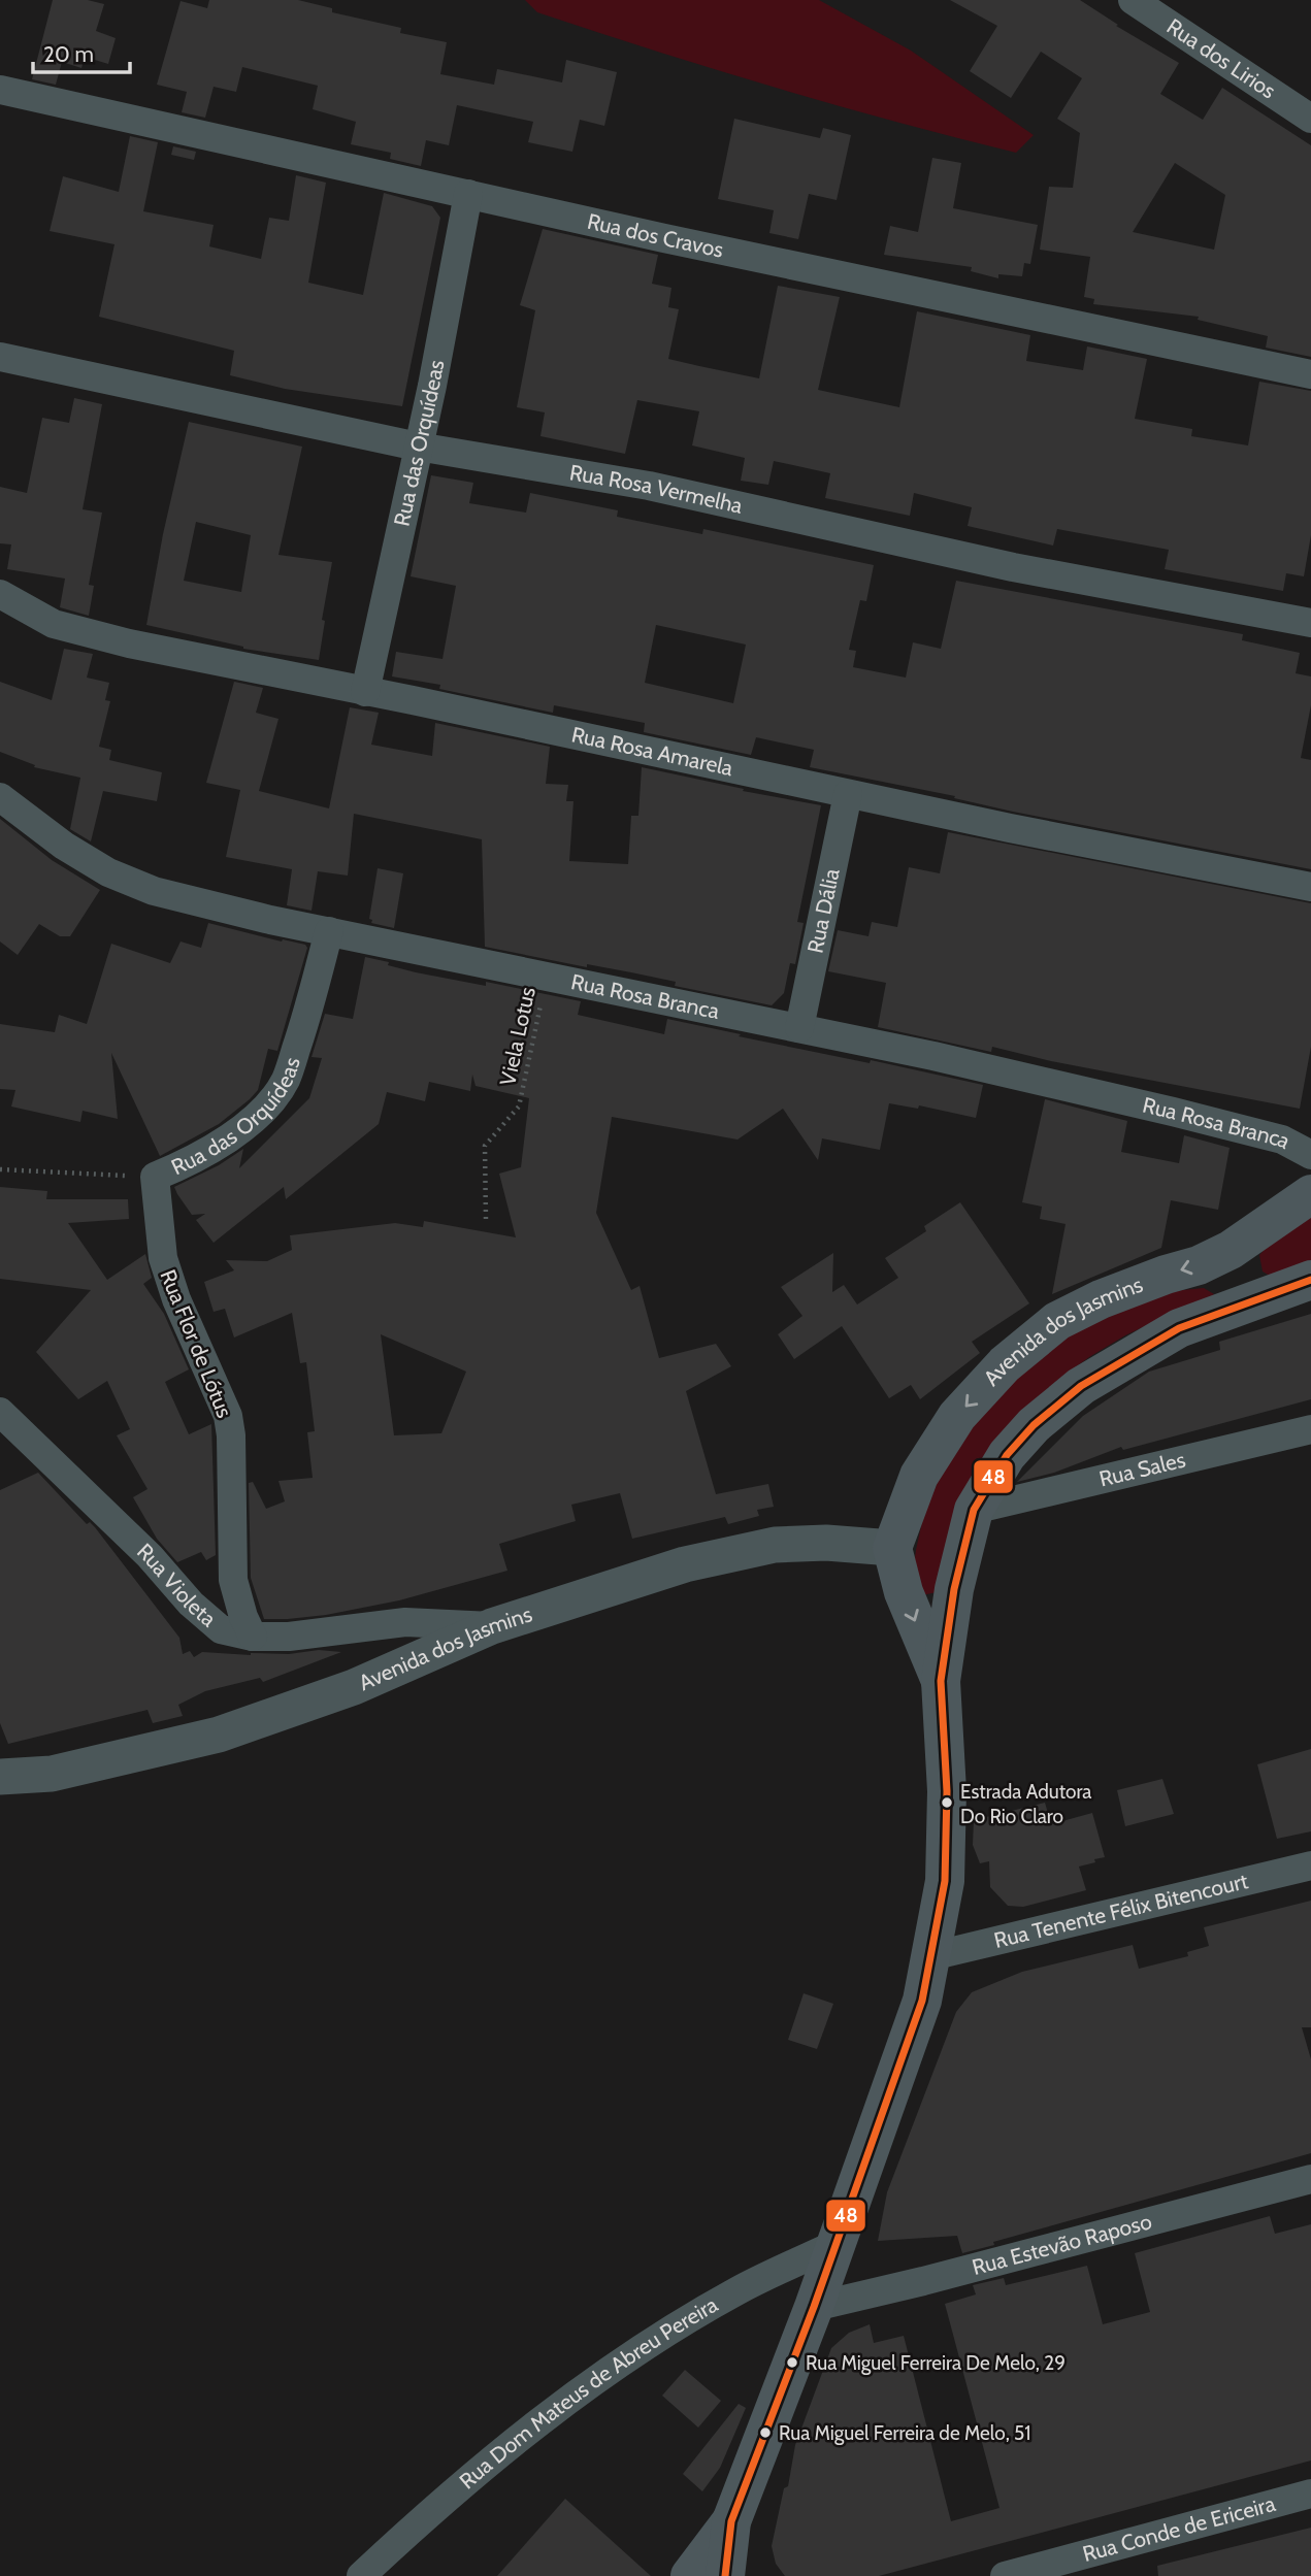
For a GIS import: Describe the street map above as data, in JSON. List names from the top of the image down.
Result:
{
  "streets": {
    "main road": ["Avenida dos Jasmins"],
    "street": [
      "Rua dos Lirios",
      "Rua dos Cravos",
      "Rua das Orquídeas",
      "Rua Rosa Vermelha",
      "Rua Rosa Amarela",
      "Rua Dália",
      "Rua Rosa Branca",
      "Rua Flor de Lótus",
      "Rua Sales",
      "Rua Violeta",
      "Rua Tenente Félix Bitencourt",
      "Rua Estevão Raposo",
      "Rua Dom Mateus de Abreu Pereira",
      "Rua Conde de Ericeira"
    ],
    "path": ["Viela Lotus"]
  },
  "crossings": [
    ["Rua dos Cravos", "Rua das Orquídeas"],
    ["Rua das Orquídeas", "Rua Rosa Vermelha"],
    ["Rua das Orquídeas", "Rua Rosa Amarela"],
    ["Rua das Orquídeas", "Rua Rosa Branca"],
    ["Rua das Orquídeas", "Rua Flor de Lótus"],
    ["Rua Rosa Amarela", "Rua Dália"],
    ["Rua Dália", "Rua Rosa Branca"],
    ["Rua Rosa Branca", "Viela Lotus"],
    ["Avenida dos Jasmins", "Rua Violeta"],
    ["Rua Flor de Lótus", "Rua Violeta"]
  ],
  "places": ["Estrada Adutora Do Rio Claro", "Rua Miguel Ferreira De Melo, 29", "Rua Miguel Ferreira de Melo, 51"],
  "lines": ["transit line 48"],
  "scale_bar": "20 m"
}
